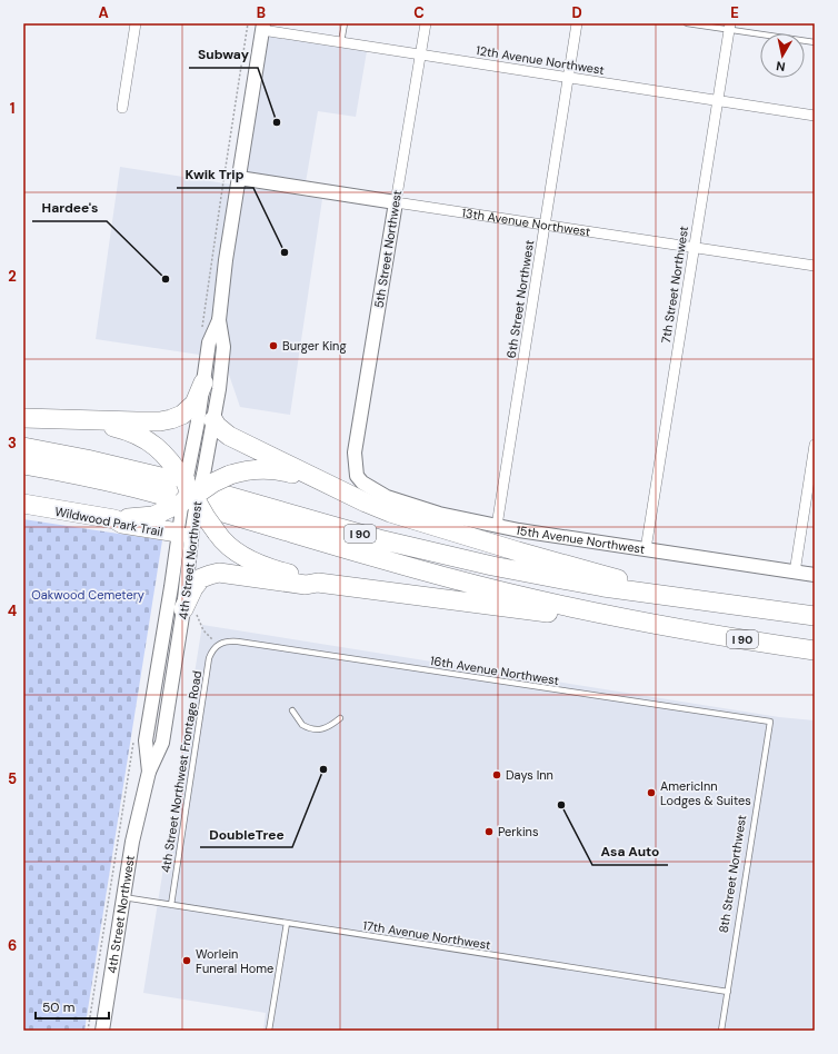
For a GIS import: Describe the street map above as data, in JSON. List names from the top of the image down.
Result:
{
  "streets": {
    "highway": ["I 90"],
    "street": [
      "12th Avenue Northwest",
      "13th Avenue Northwest",
      "5th Street Northwest",
      "7th Street Northwest",
      "6th Street Northwest",
      "15th Avenue Northwest",
      "4th Street Northwest"
    ],
    "lane": [
      "16th Avenue Northwest",
      "4th Street Northwest Frontage Road",
      "8th Street Northwest",
      "17th Avenue Northwest"
    ]
  },
  "crossings": [
    ["12th Avenue Northwest", "5th Street Northwest"],
    ["12th Avenue Northwest", "7th Street Northwest"],
    ["12th Avenue Northwest", "6th Street Northwest"],
    ["12th Avenue Northwest", "4th Street Northwest"],
    ["13th Avenue Northwest", "5th Street Northwest"],
    ["13th Avenue Northwest", "7th Street Northwest"],
    ["13th Avenue Northwest", "6th Street Northwest"],
    ["13th Avenue Northwest", "4th Street Northwest"],
    ["5th Street Northwest", "15th Avenue Northwest"],
    ["7th Street Northwest", "15th Avenue Northwest"],
    ["6th Street Northwest", "15th Avenue Northwest"],
    ["4th Street Northwest", "17th Avenue Northwest"],
    ["16th Avenue Northwest", "4th Street Northwest Frontage Road"],
    ["16th Avenue Northwest", "8th Street Northwest"],
    ["4th Street Northwest Frontage Road", "17th Avenue Northwest"],
    ["8th Street Northwest", "17th Avenue Northwest"]
  ],
  "parks": ["Oakwood Cemetery"],
  "places": [
    "Subway",
    "Kwik Trip",
    "Hardee's",
    "Burger King",
    "DoubleTree",
    "Days Inn",
    "AmericInn Lodges & Suites",
    "Asa Auto",
    "Perkins",
    "Worlein Funeral Home"
  ],
  "scale_bar": "50 m",
  "north": "bottom",
  "grid": {
    "columns": [
      "A",
      "B",
      "C",
      "D",
      "E"
    ],
    "rows": [
      "1",
      "2",
      "3",
      "4",
      "5",
      "6"
    ]
  }
}
